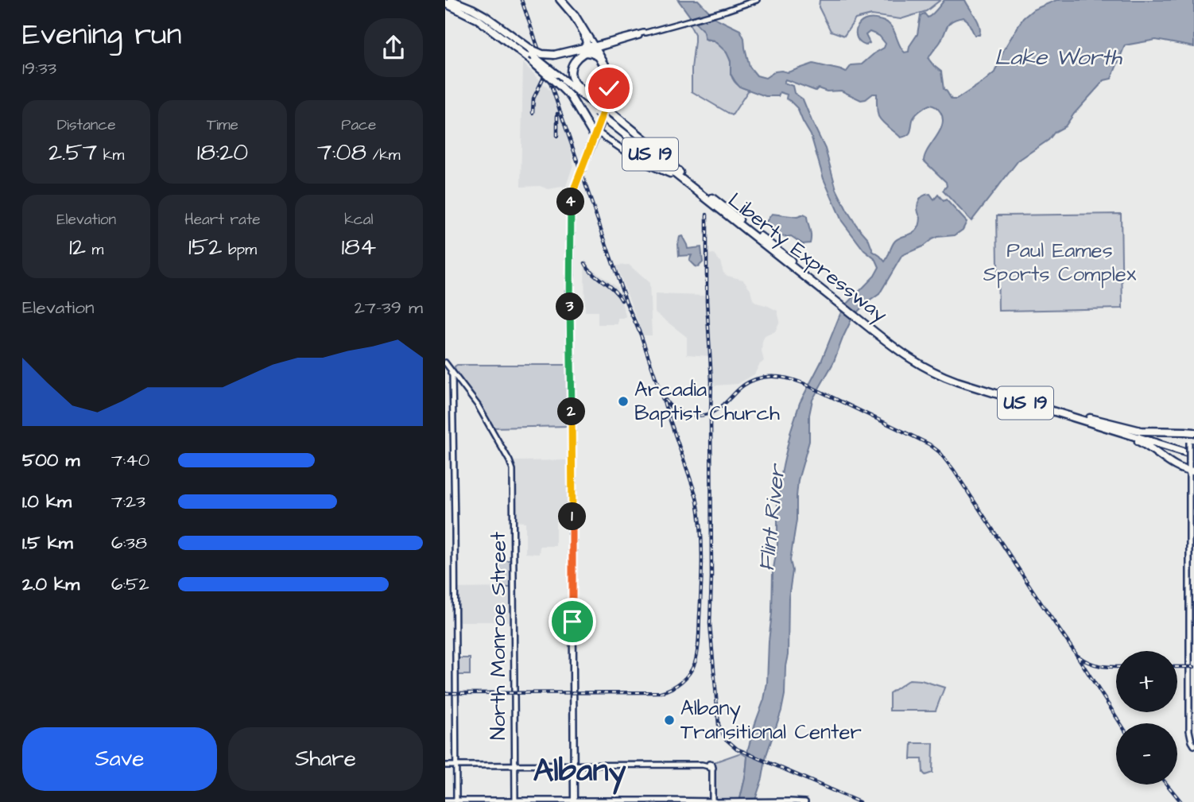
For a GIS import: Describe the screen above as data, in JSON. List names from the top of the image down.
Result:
{
  "streets": {
    "highway": ["US 19", "Liberty Expressway"],
    "main road": ["North Monroe Street"]
  },
  "districts": ["Albany"],
  "water": ["Lake Worth", "Flint River"],
  "parks": ["Paul Eames Sports Complex"],
  "places": ["Arcadia Baptist Church", "Albany Transitional Center"],
  "page": {
    "heading": ["Evening run", "19:33"],
    "stats": [
      ["Distance", "2.57 km"],
      ["Time", "18:20"],
      ["Pace", "7:08 /km"],
      ["Elevation", "12 m"],
      ["Heart rate", "152 bpm"],
      ["kcal", "184"]
    ],
    "pins": [
      "4",
      "3",
      "2",
      "1"
    ],
    "chart": ["Elevation", "27–39 m"],
    "list": [
      {
        "name": "500 m",
        "note": "7:40"
      },
      {
        "name": "1.0 km",
        "note": "7:23"
      },
      {
        "name": "1.5 km",
        "note": "6:38"
      },
      {
        "name": "2.0 km",
        "note": "6:52"
      }
    ],
    "map_buttons": ["+", "−"],
    "buttons": ["Save", "Share"]
  }
}
